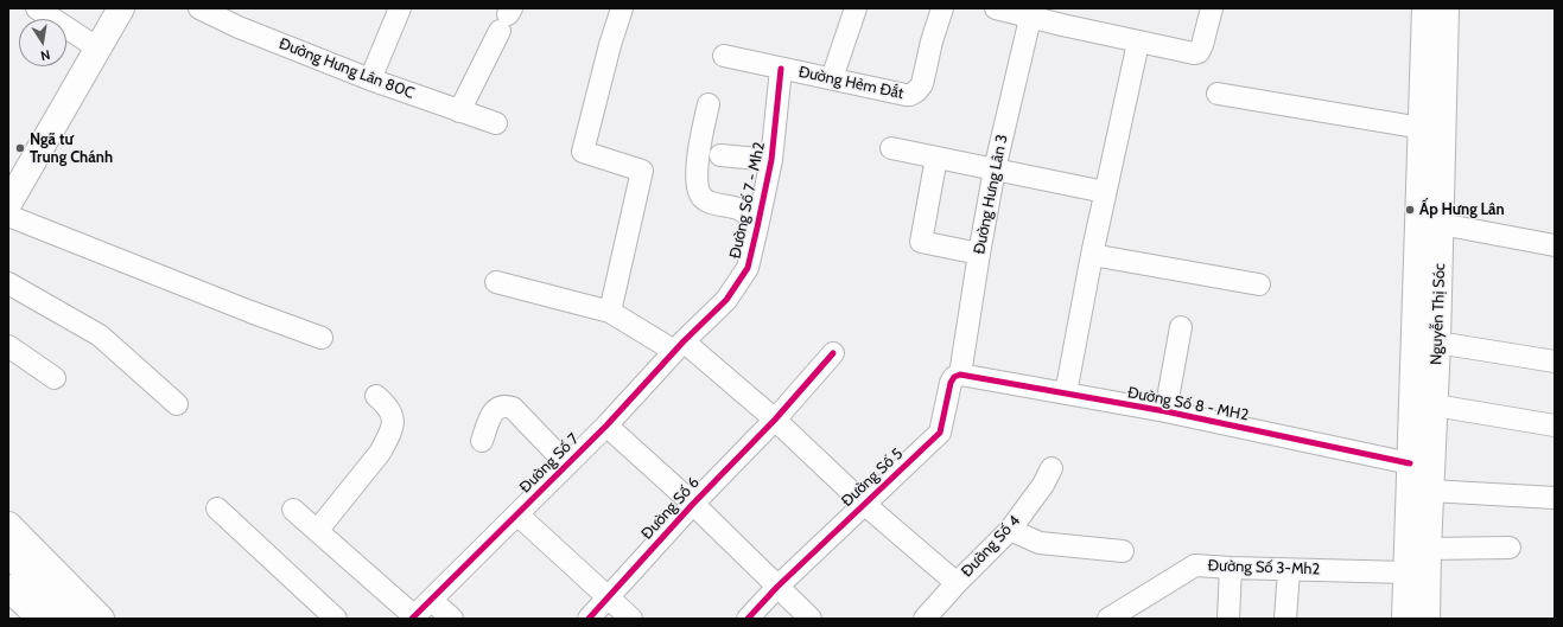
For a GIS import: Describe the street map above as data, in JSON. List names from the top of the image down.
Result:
{
  "streets": {
    "main road": ["Nguyễn Thị Sóc"],
    "street": [
      "Đường Hưng Lân 80C",
      "Đường Hẻm Đắt",
      "Đường Hưng Lân 3",
      "Đường Số 7 - Mh2",
      "Đường Số 8 - MH2",
      "Đường Số 7",
      "Đường Số 5",
      "Đường Số 6",
      "Đường Số 4",
      "Đường Số 3-Mh2"
    ]
  },
  "crossings": [
    ["Đường Hẻm Đắt", "Đường Số 7 - Mh2"],
    ["Đường Hưng Lân 3", "Đường Số 8 - MH2"],
    ["Đường Hưng Lân 3", "Đường Số 5"],
    ["Đường Số 7 - Mh2", "Đường Số 7"],
    ["Nguyễn Thị Sóc", "Đường Số 8 - MH2"],
    ["Nguyễn Thị Sóc", "Đường Số 3-Mh2"],
    ["Đường Số 8 - MH2", "Đường Số 5"]
  ],
  "places": ["Ngã tư Trung Chánh", "Ấp Hưng Lân"],
  "north": "bottom"
}
